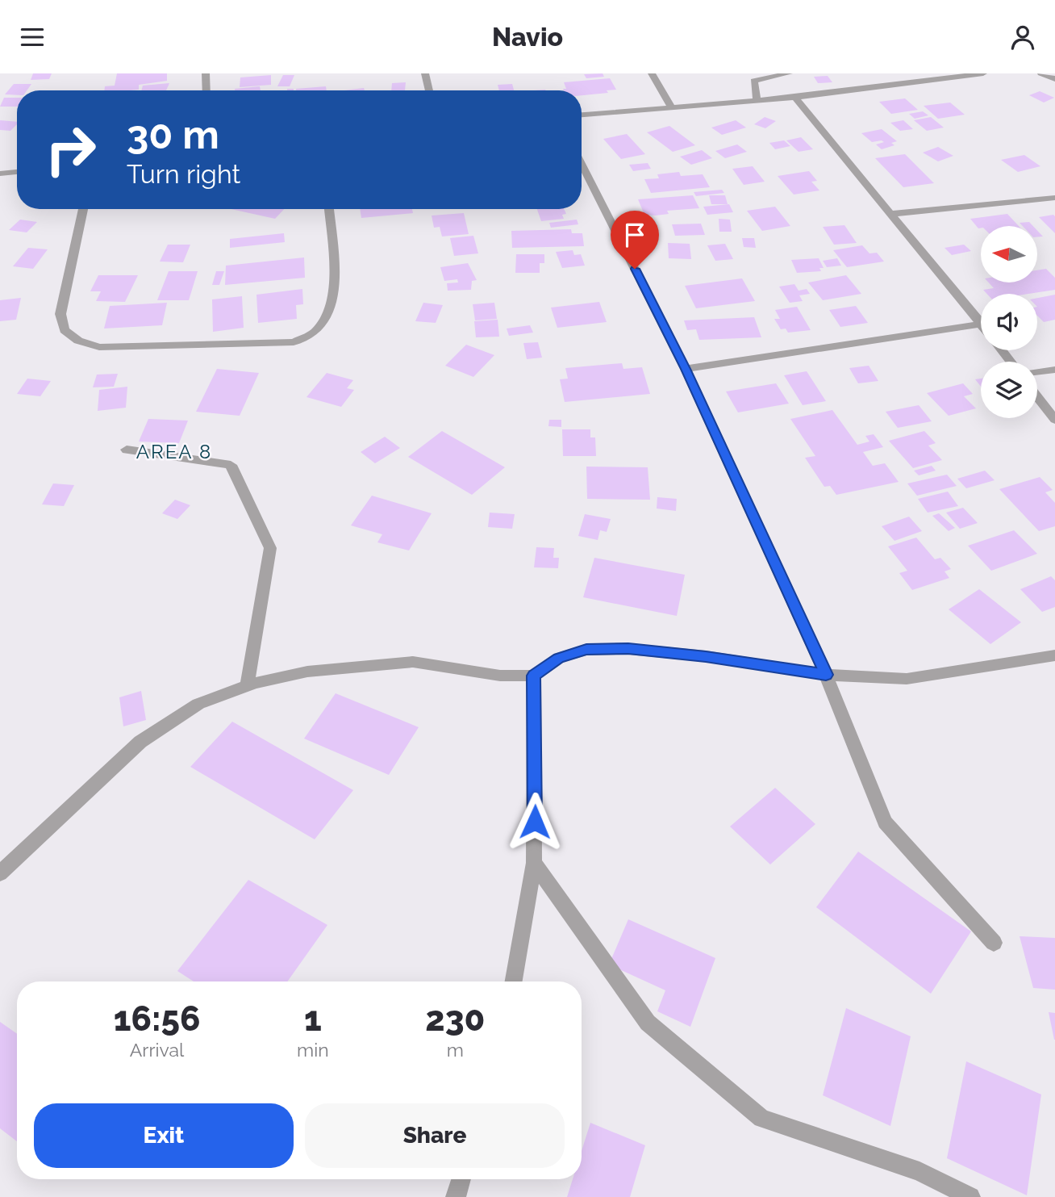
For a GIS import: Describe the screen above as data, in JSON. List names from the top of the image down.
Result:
{
  "districts": ["AREA 8"],
  "north": "left",
  "page": {
    "header": "Navio",
    "turn": ["30 m", "Turn right"],
    "eta": [
      "16:56",
      "Arrival",
      "1",
      "min",
      "230",
      "m"
    ],
    "buttons": ["Exit", "Share"]
  }
}
